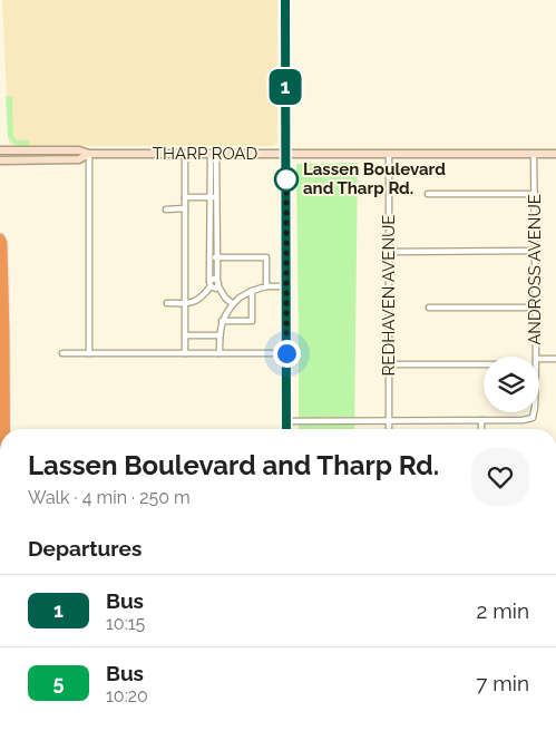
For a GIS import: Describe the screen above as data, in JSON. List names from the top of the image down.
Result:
{
  "streets": {
    "street": ["THARP ROAD", "ANDROSS AVENUE", "REDHAVEN AVENUE"]
  },
  "crossings": [
    ["THARP ROAD", "ANDROSS AVENUE"],
    ["THARP ROAD", "REDHAVEN AVENUE"]
  ],
  "places": ["Lassen Boulevard and Tharp Rd."],
  "lines": ["bus line 1"],
  "page": {
    "on_map": "1",
    "heading": [
      ["Lassen Boulevard and Tharp Rd.", "Walk · 4 min · 250 m"],
      "Departures"
    ],
    "list": [
      {
        "mark": "1",
        "name": "Bus",
        "note": "10:15",
        "value": "2 min"
      },
      {
        "mark": "5",
        "name": "Bus",
        "note": "10:20",
        "value": "7 min"
      }
    ]
  }
}
